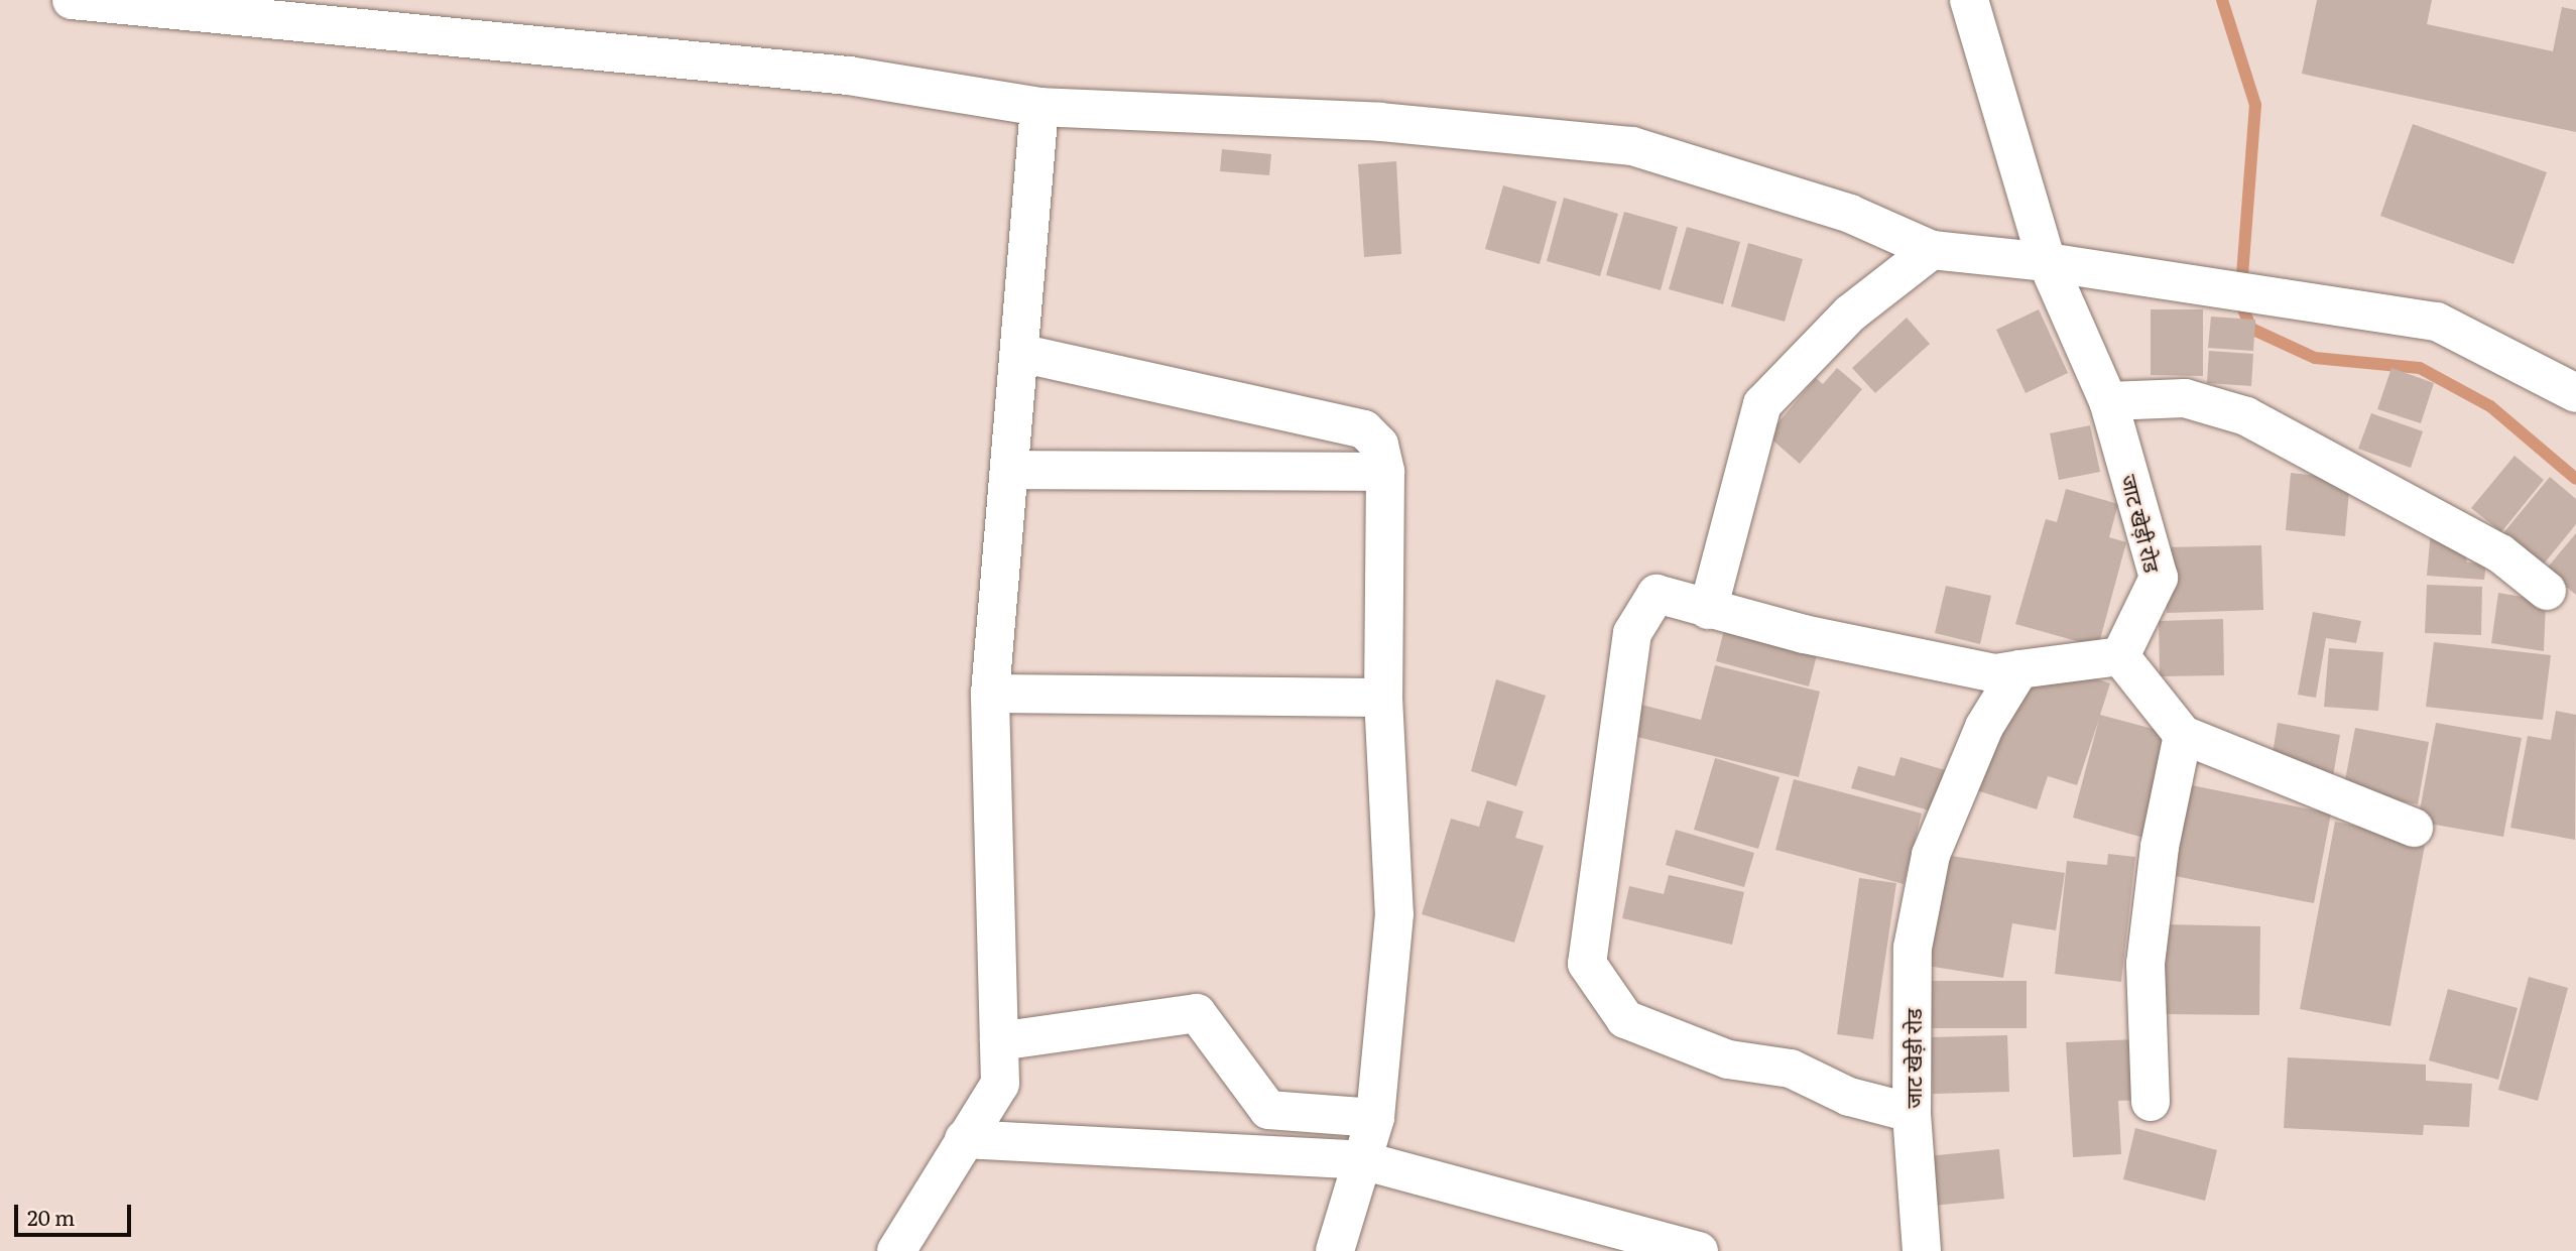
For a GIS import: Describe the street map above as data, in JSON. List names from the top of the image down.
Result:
{
  "streets": {
    "street": ["जाट खेड़ी रोड"]
  },
  "scale_bar": "20 m"
}
